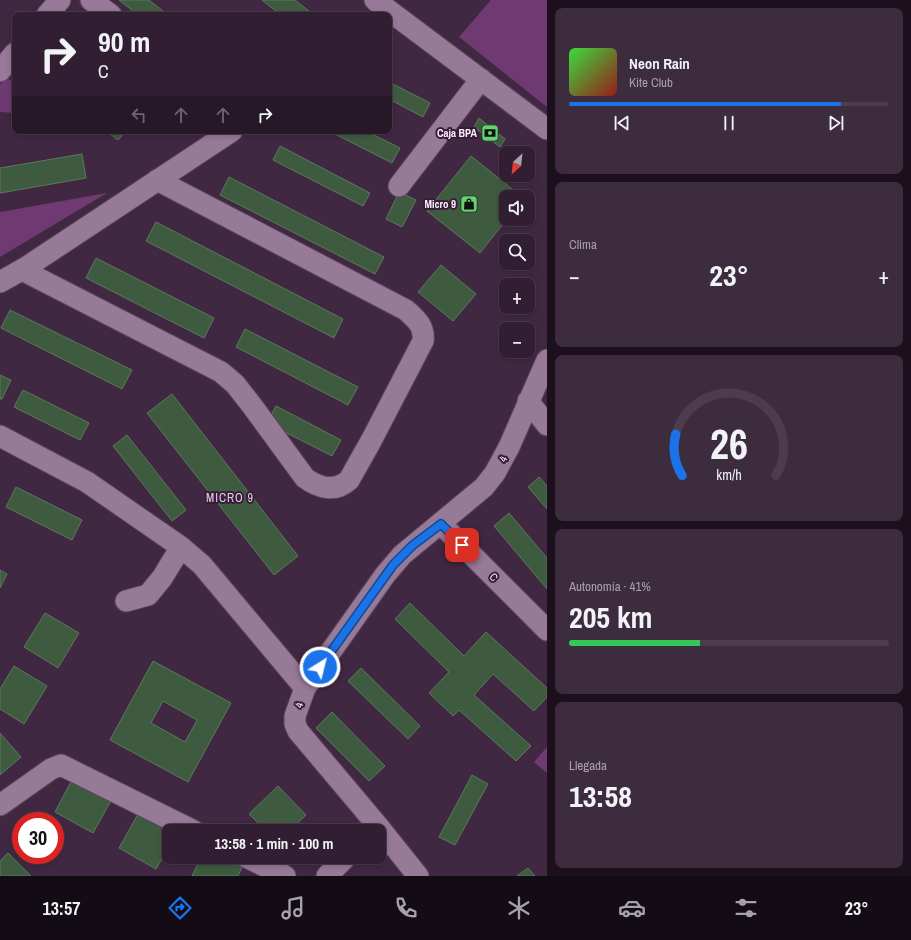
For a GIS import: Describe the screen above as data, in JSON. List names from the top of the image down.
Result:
{
  "streets": {
    "street": ["4", "C"]
  },
  "crossings": [
    ["4", "C"]
  ],
  "districts": ["MICRO 9"],
  "places": {
    "bank": ["Caja BPA"],
    "shop": ["Micro 9"]
  },
  "north": "bottom left",
  "page": {
    "turn": ["90 m", "C"],
    "song": ["Neon Rain", "Kite Club"],
    "map_buttons": ["+", "−"],
    "tile": [
      "Clima",
      ["Autonomía · 41%", "205 km"],
      ["Llegada", "13:58"]
    ],
    "heat": ["−", "23°", "+"],
    "limit": "30",
    "trip": "13:58 · 1 min · 100 m",
    "tabs": ["13:57", "23°"],
    "gauge": ["26", "km/h"]
  }
}
